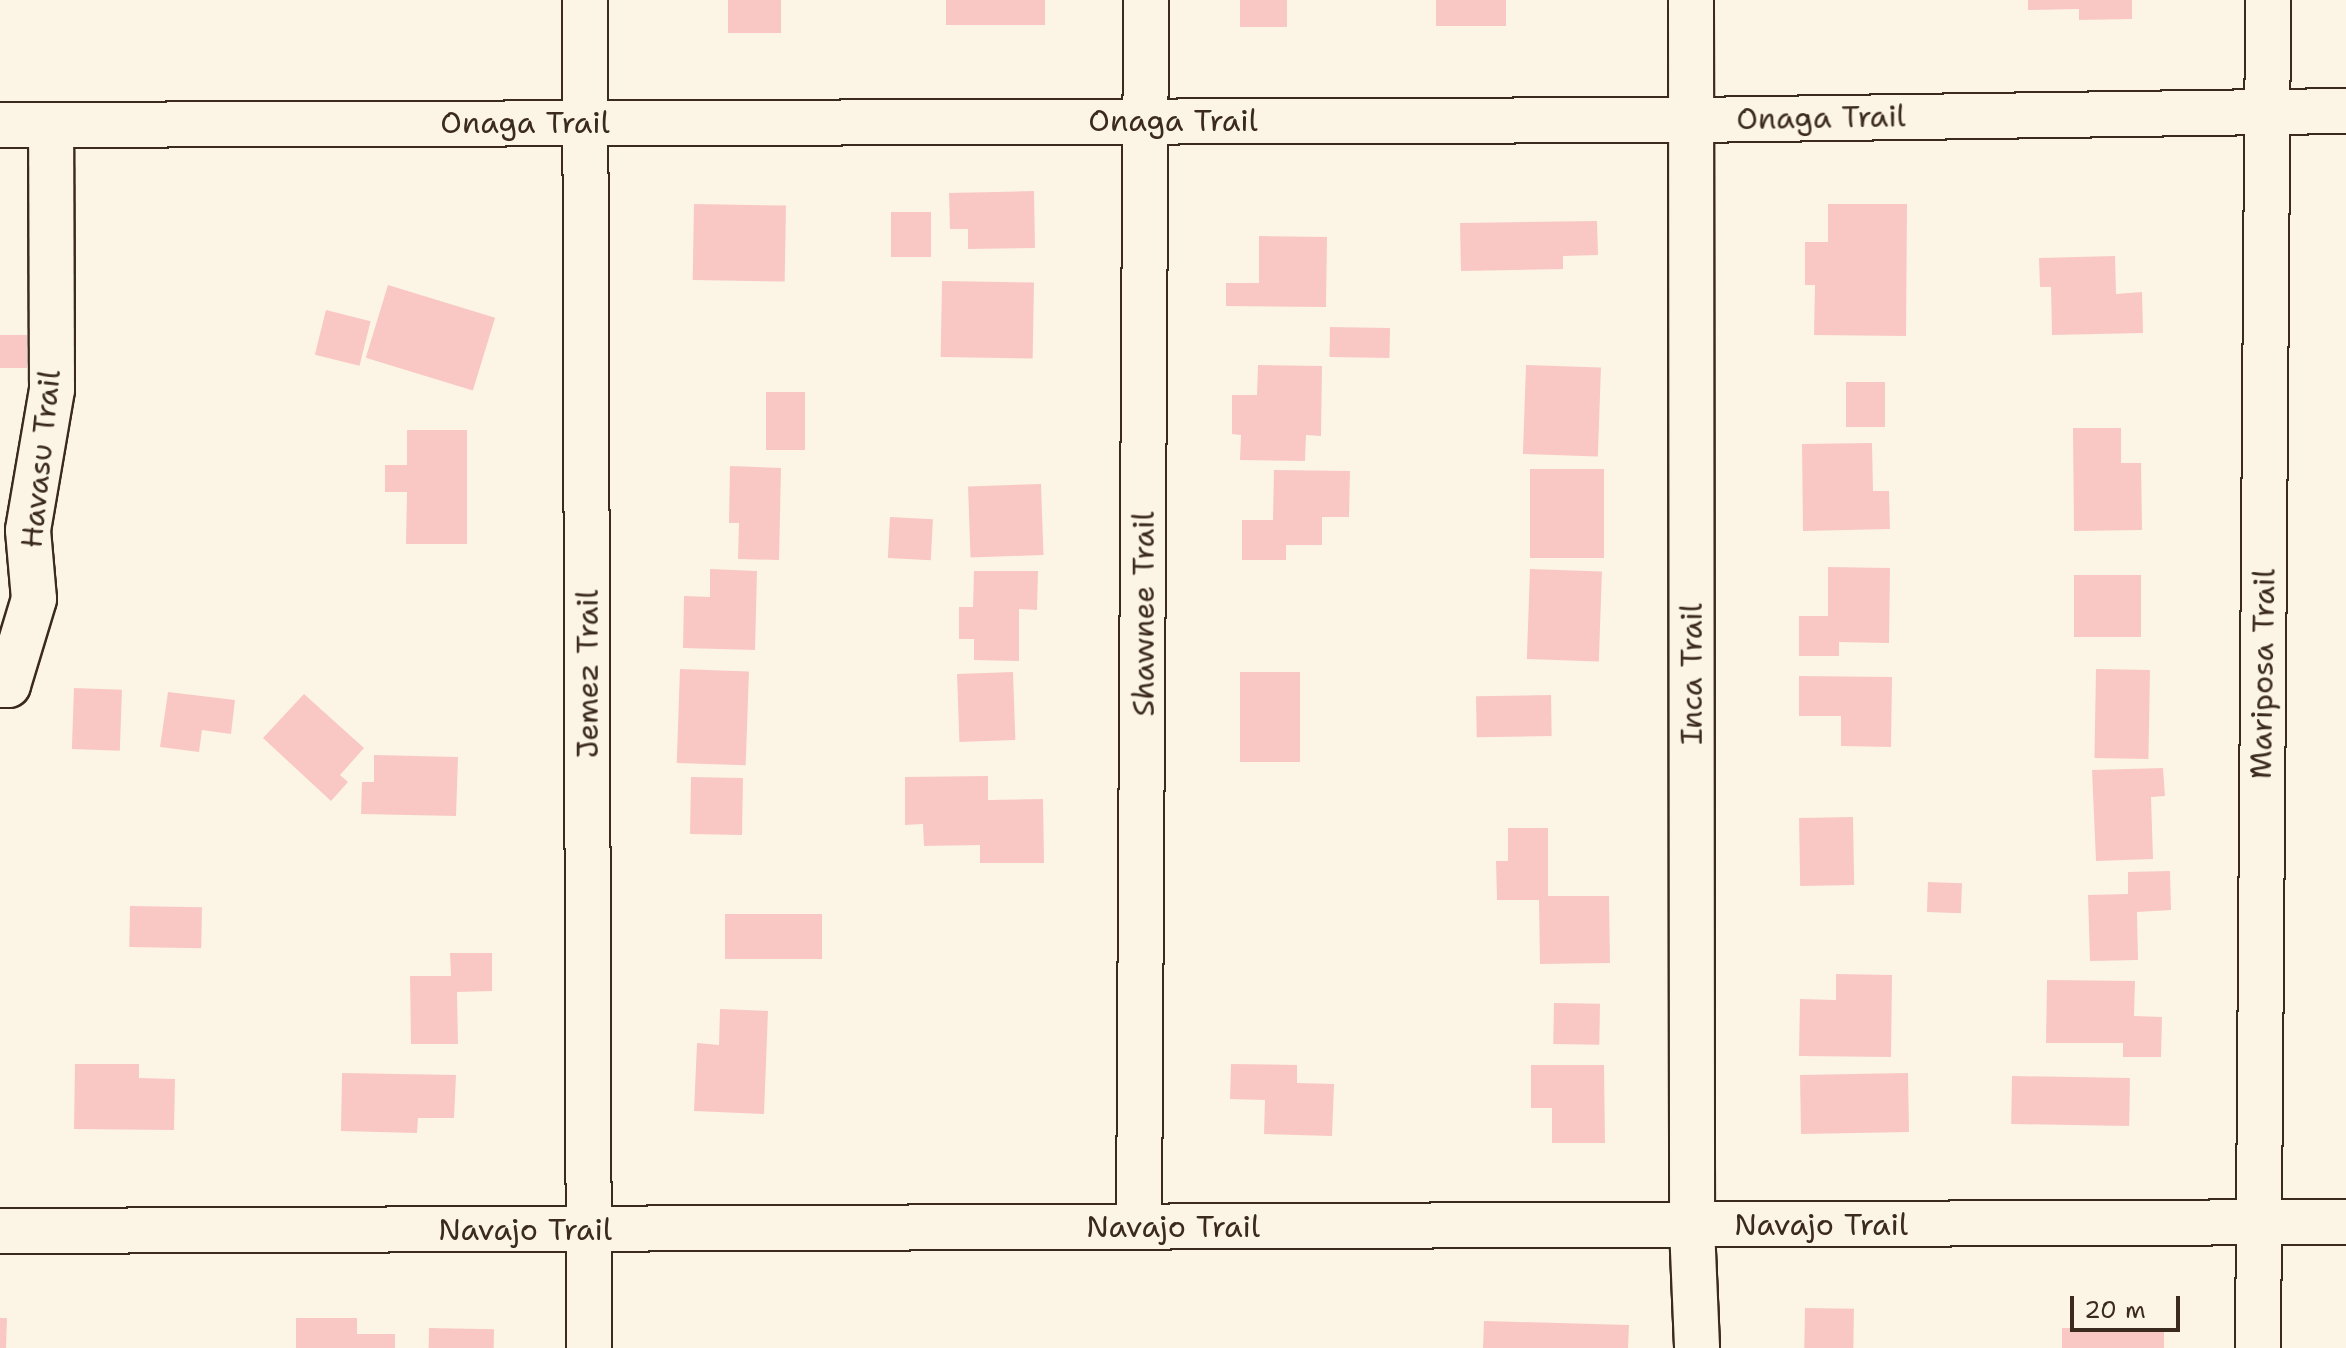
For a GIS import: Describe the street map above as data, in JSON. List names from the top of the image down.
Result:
{
  "streets": {
    "street": [
      "Onaga Trail",
      "Havasu Trail",
      "Shawnee Trail",
      "Jemez Trail",
      "Inca Trail",
      "Mariposa Trail",
      "Navajo Trail"
    ]
  },
  "crossings": [
    ["Onaga Trail", "Havasu Trail"],
    ["Onaga Trail", "Shawnee Trail"],
    ["Onaga Trail", "Jemez Trail"],
    ["Onaga Trail", "Inca Trail"],
    ["Onaga Trail", "Mariposa Trail"],
    ["Shawnee Trail", "Navajo Trail"],
    ["Jemez Trail", "Navajo Trail"],
    ["Inca Trail", "Navajo Trail"],
    ["Mariposa Trail", "Navajo Trail"]
  ],
  "scale_bar": "20 m"
}
